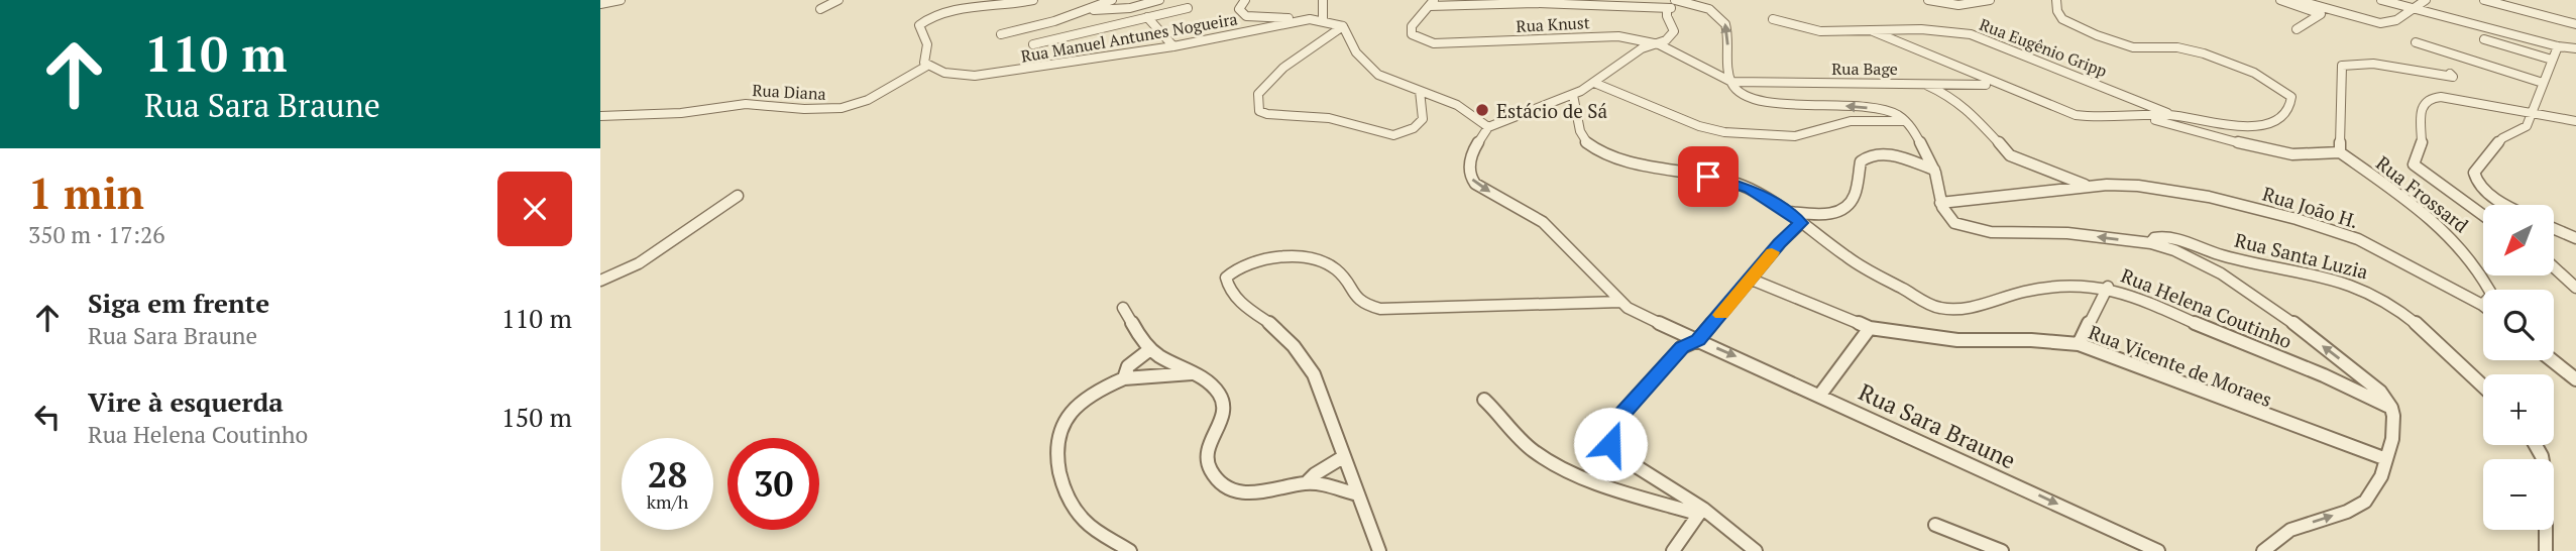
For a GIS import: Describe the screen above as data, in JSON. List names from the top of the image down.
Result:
{
  "streets": {
    "street": [
      "Rua Knust",
      "Rua Manuel Antunes Nogueira",
      "Rua Eugênio Gripp",
      "Rua Bage",
      "Rua Diana",
      "Rua Frossard",
      "Rua João H.",
      "Rua Santa Luzia",
      "Rua Helena Coutinho",
      "Rua Vicente de Moraes",
      "Rua Sara Braune"
    ]
  },
  "crossings": [
    ["Rua Knust", "Rua Bage"],
    ["Rua Manuel Antunes Nogueira", "Rua Diana"]
  ],
  "one_way": ["Rua Sara Braune"],
  "places": ["Estácio de Sá"],
  "north": "bottom left",
  "page": {
    "turn": ["110 m", "Rua Sara Braune"],
    "heading": ["1 min", "350 m · 17:26"],
    "map_buttons": ["+", "−"],
    "list": [
      {
        "name": "Siga em frente",
        "note": "Rua Sara Braune",
        "value": "110 m"
      },
      {
        "name": "Vire à esquerda",
        "note": "Rua Helena Coutinho",
        "value": "150 m"
      }
    ],
    "speed": "28 km/h",
    "limit": "30"
  }
}
